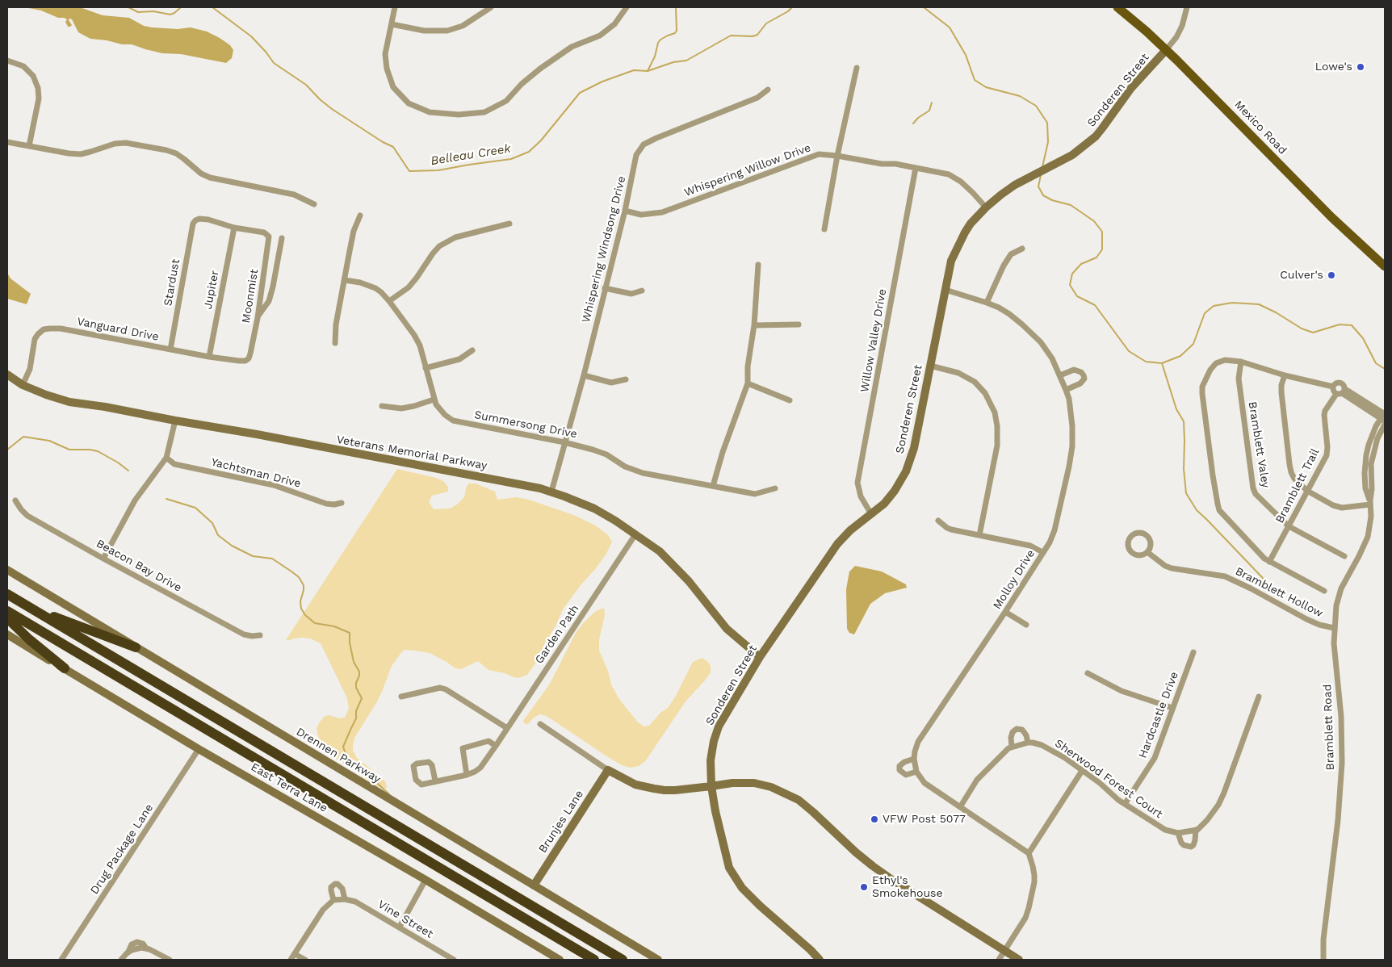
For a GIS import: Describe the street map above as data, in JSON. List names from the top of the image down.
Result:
{
  "streets": {
    "main road": ["Mexico Road"],
    "street": [
      "Sonderen Street",
      "Whispering Willow Drive",
      "Whispering Windsong Drive",
      "Stardust",
      "Jupiter",
      "Moonmist",
      "Vanguard Drive",
      "Willow Valley Drive",
      "Summersong Drive",
      "Bramblett Valey",
      "Veterans Memorial Parkway",
      "Yachtsman Drive",
      "Bramblett Trail",
      "Beacon Bay Drive",
      "Molloy Drive",
      "Bramblett Hollow",
      "Garden Path",
      "Hardcastle Drive",
      "Bramblett Road",
      "Drennen Parkway",
      "Sherwood Forest Court",
      "East Terra Lane",
      "Brunjes Lane",
      "Drug Package Lane",
      "Vine Street"
    ]
  },
  "crossings": [
    ["Sonderen Street", "Mexico Road"],
    ["Sonderen Street", "Whispering Willow Drive"],
    ["Sonderen Street", "Willow Valley Drive"],
    ["Sonderen Street", "Veterans Memorial Parkway"],
    ["Sonderen Street", "Molloy Drive"],
    ["Whispering Willow Drive", "Whispering Windsong Drive"],
    ["Whispering Willow Drive", "Willow Valley Drive"],
    ["Whispering Windsong Drive", "Summersong Drive"],
    ["Whispering Windsong Drive", "Veterans Memorial Parkway"],
    ["Stardust", "Jupiter"],
    ["Stardust", "Moonmist"],
    ["Stardust", "Vanguard Drive"],
    ["Jupiter", "Moonmist"],
    ["Jupiter", "Vanguard Drive"],
    ["Moonmist", "Vanguard Drive"],
    ["Vanguard Drive", "Veterans Memorial Parkway"],
    ["Bramblett Valey", "Bramblett Trail"],
    ["Veterans Memorial Parkway", "Garden Path"],
    ["Bramblett Hollow", "Bramblett Road"],
    ["Hardcastle Drive", "Sherwood Forest Court"],
    ["Drennen Parkway", "Brunjes Lane"],
    ["East Terra Lane", "Drug Package Lane"]
  ],
  "water": ["Belleau Creek"],
  "places": [
    "Lowe's",
    "Culver's",
    "VFW Post 5077",
    "Ethyl's Smokehouse"
  ]
}
